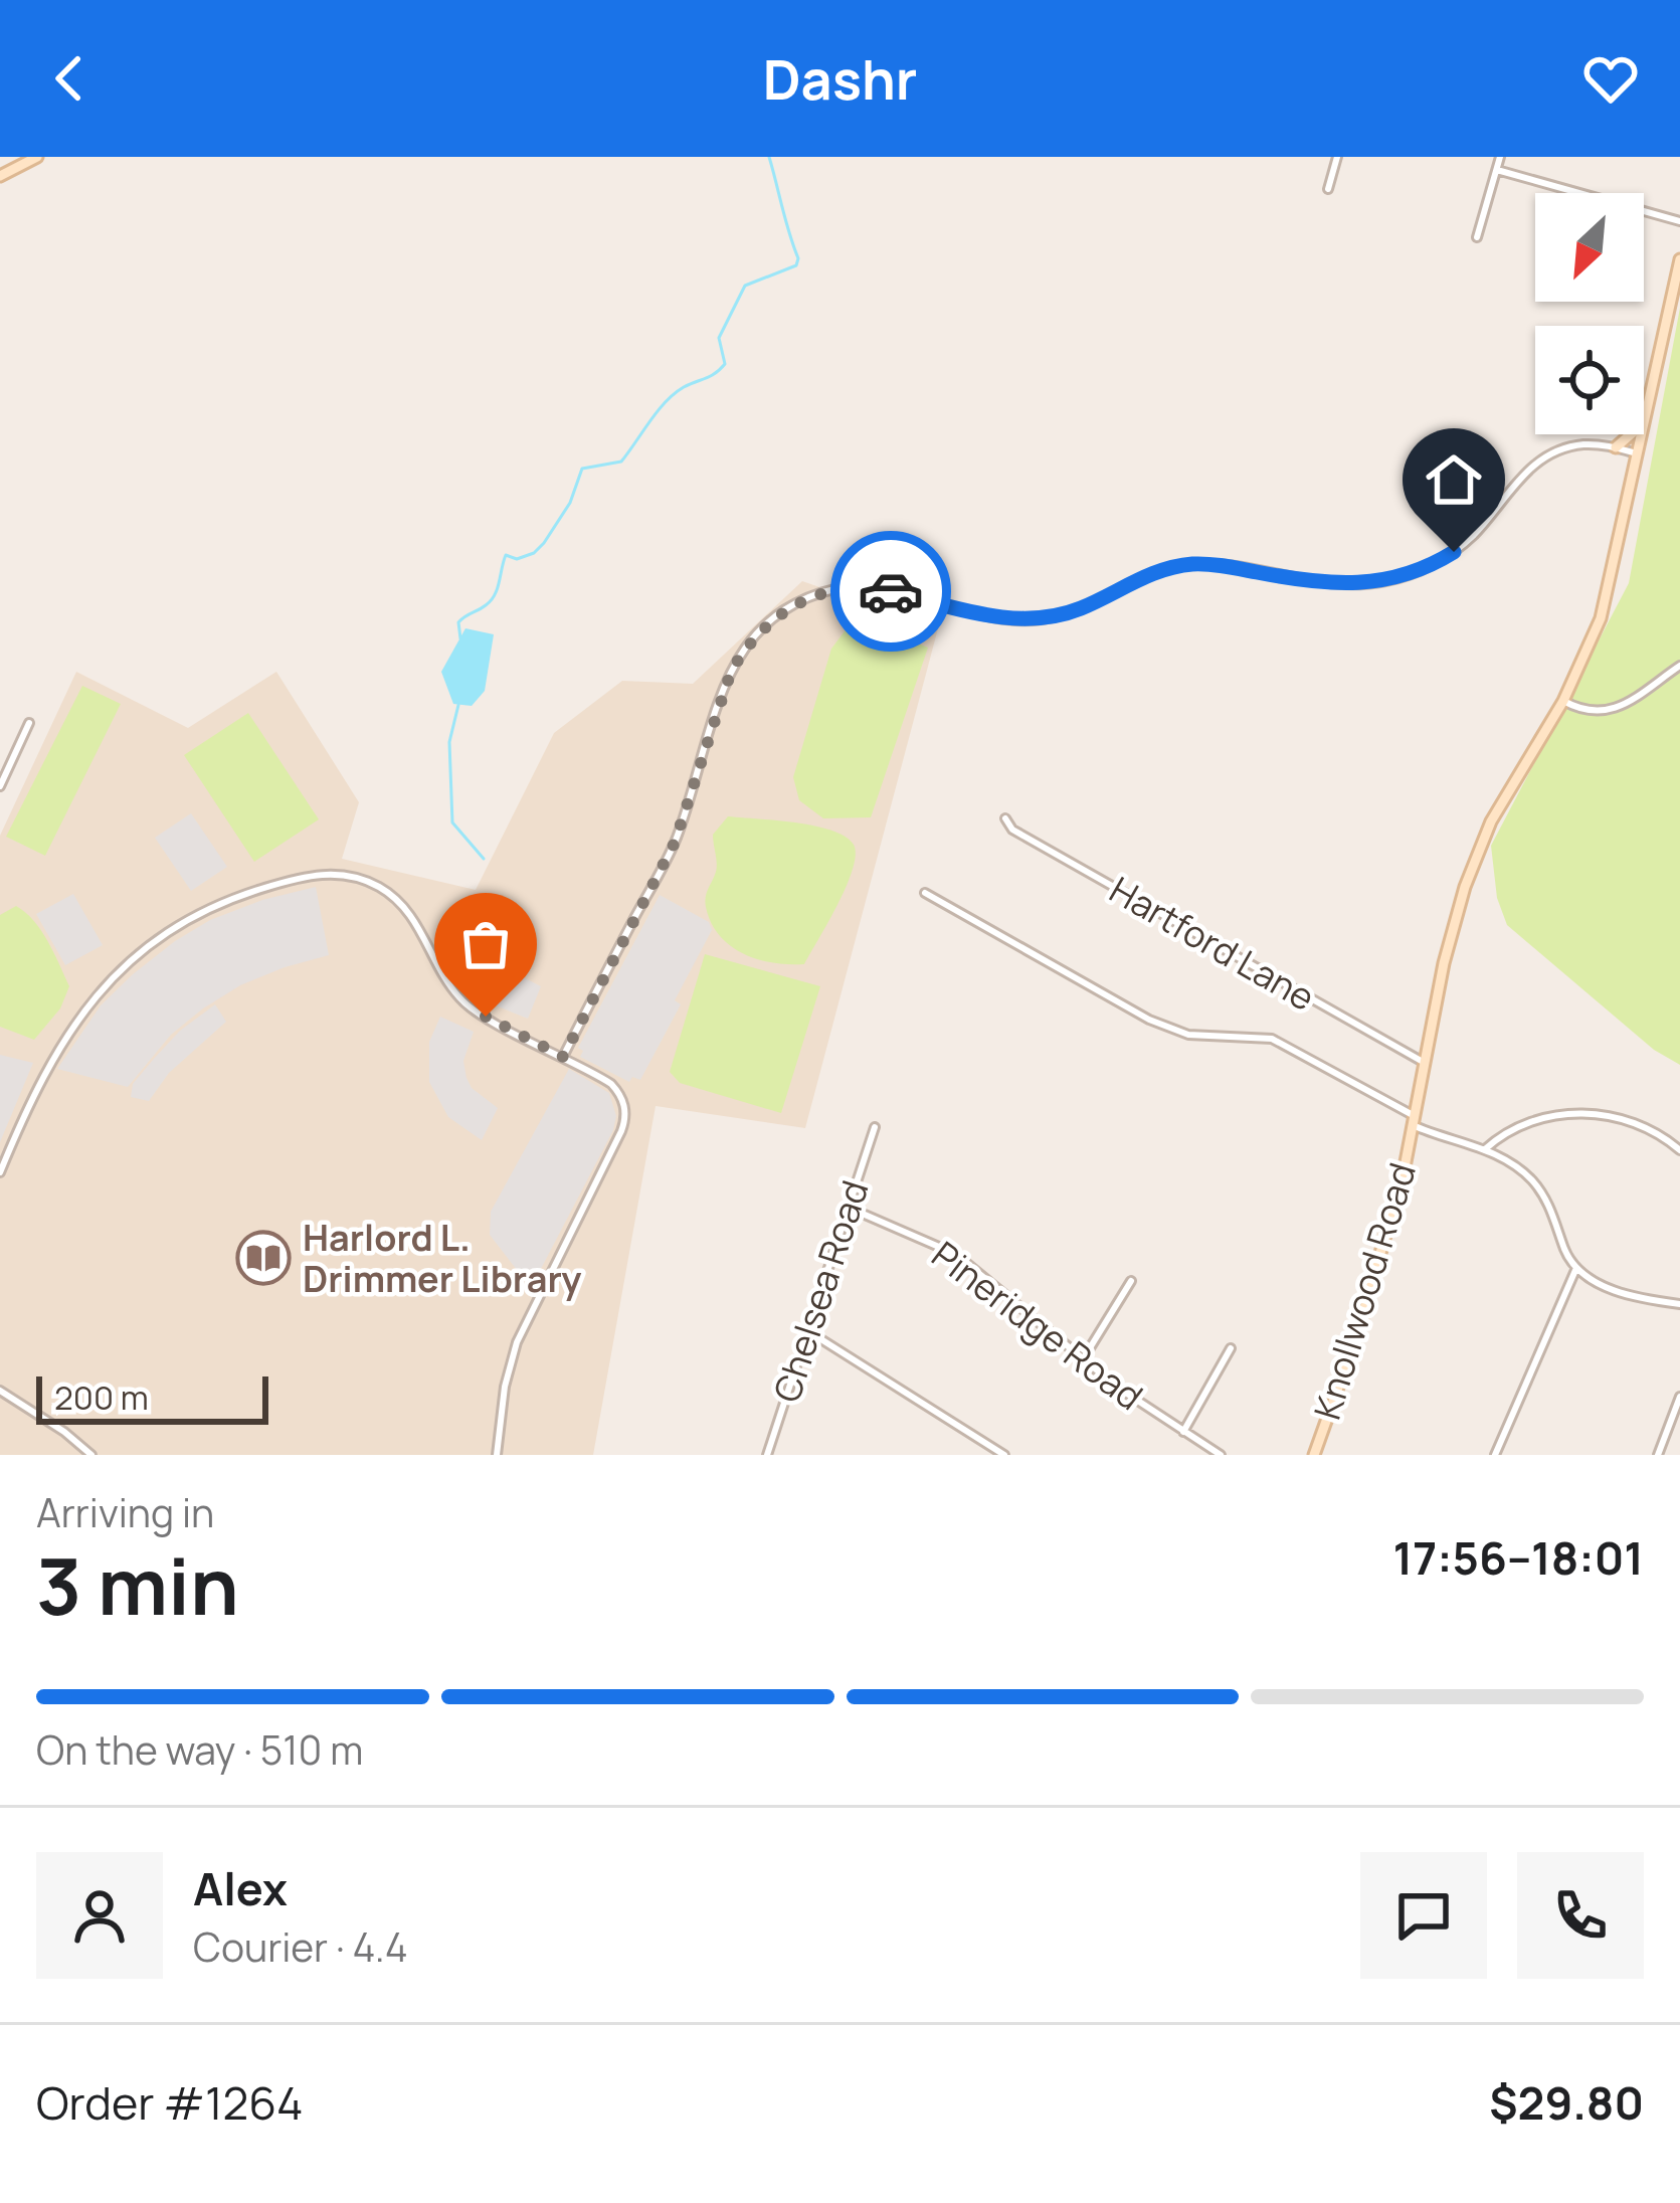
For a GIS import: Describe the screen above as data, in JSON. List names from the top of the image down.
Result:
{
  "streets": {
    "main road": ["Knollwood Road"],
    "street": ["Hartford Lane", "Chelsea Road", "Pineridge Road"]
  },
  "crossings": [
    ["Hartford Lane", "Knollwood Road"],
    ["Chelsea Road", "Pineridge Road"]
  ],
  "places": {
    "library": ["Harlord L. Drimmer Library"]
  },
  "scale_bar": "200 m",
  "north": "bottom left",
  "page": {
    "header": "Dashr",
    "scale": "200 m",
    "heading": ["3 min", "Arriving in", "17:56–18:01"],
    "panel": [
      "Alex",
      "Courier · 4.4",
      "Order #1264",
      "$29.80"
    ],
    "bar": "On the way · 510 m"
  }
}
